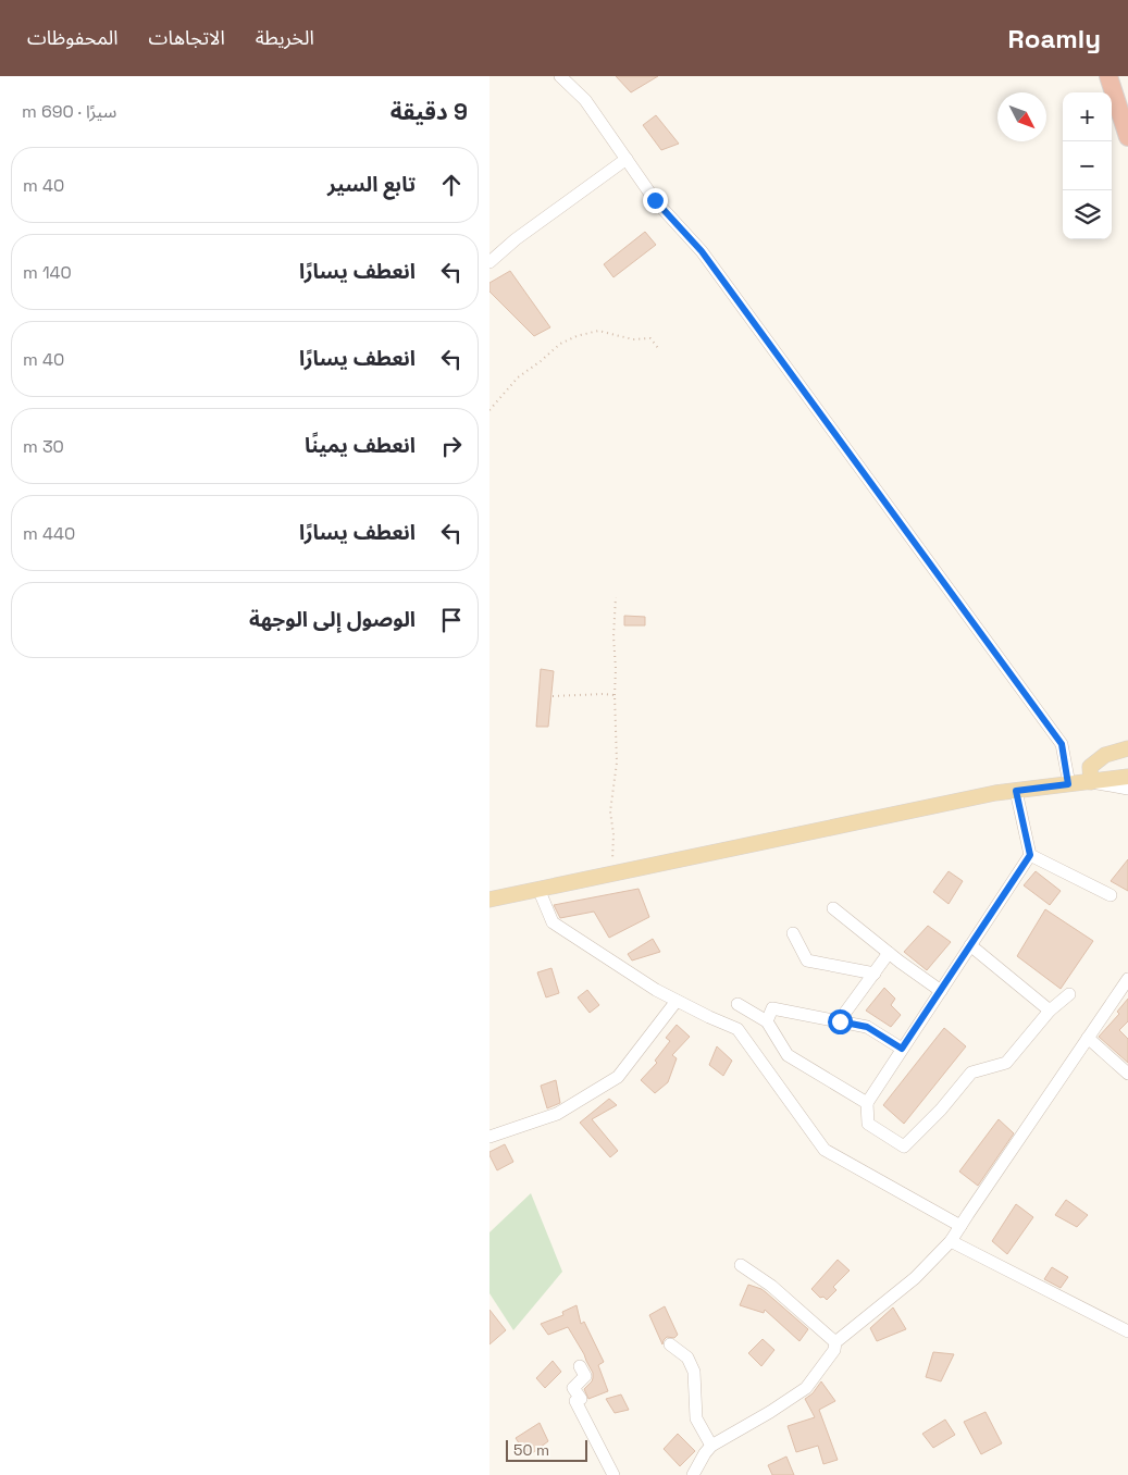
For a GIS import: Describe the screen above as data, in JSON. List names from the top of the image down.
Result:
{
  "scale_bar": "50 m",
  "north": "bottom right",
  "page": {
    "header": "Roamly",
    "nav": ["الخريطة", "الاتجاهات", "المحفوظات"],
    "heading": ["9 دقيقة", "سيرًا · 690 m"],
    "map_buttons": ["+", "−"],
    "list": [
      ["تابع السير", "40 m"],
      ["انعطف يسارًا", "140 m"],
      ["انعطف يسارًا", "40 m"],
      ["انعطف يمينًا", "30 m"],
      ["انعطف يسارًا", "440 m"],
      "الوصول إلى الوجهة"
    ],
    "scale": "50 m"
  }
}
